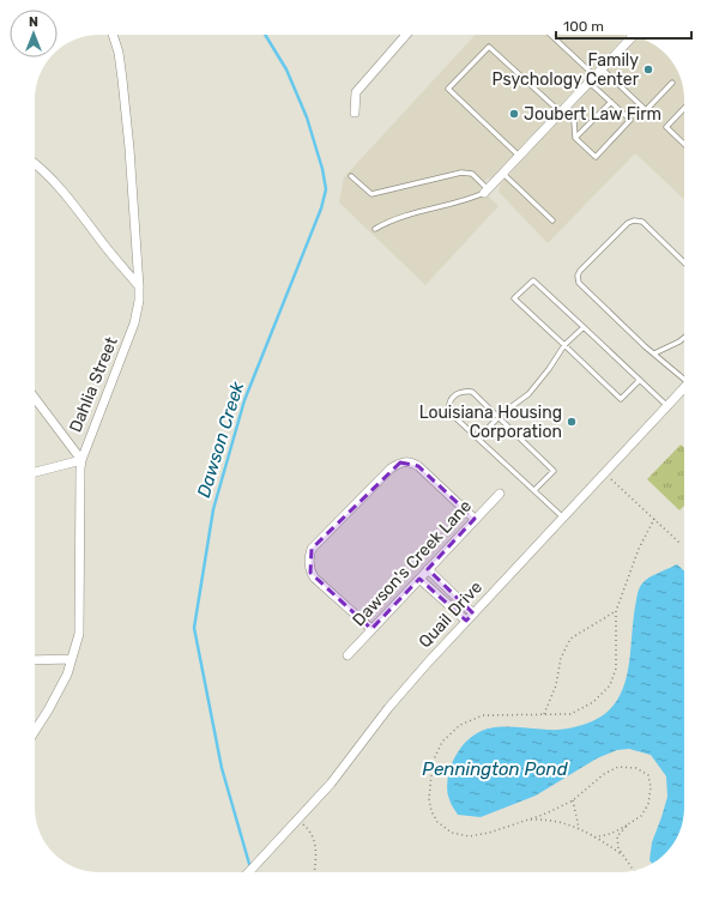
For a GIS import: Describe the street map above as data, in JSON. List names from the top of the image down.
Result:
{
  "streets": {
    "street": ["Dahlia Street", "Dawson's Creek Lane", "Quail Drive"]
  },
  "water": ["Dawson Creek", "Pennington Pond"],
  "places": ["Family Psychology Center", "Joubert Law Firm", "Louisiana Housing Corporation"],
  "scale_bar": "100 m",
  "north": "top"
}
